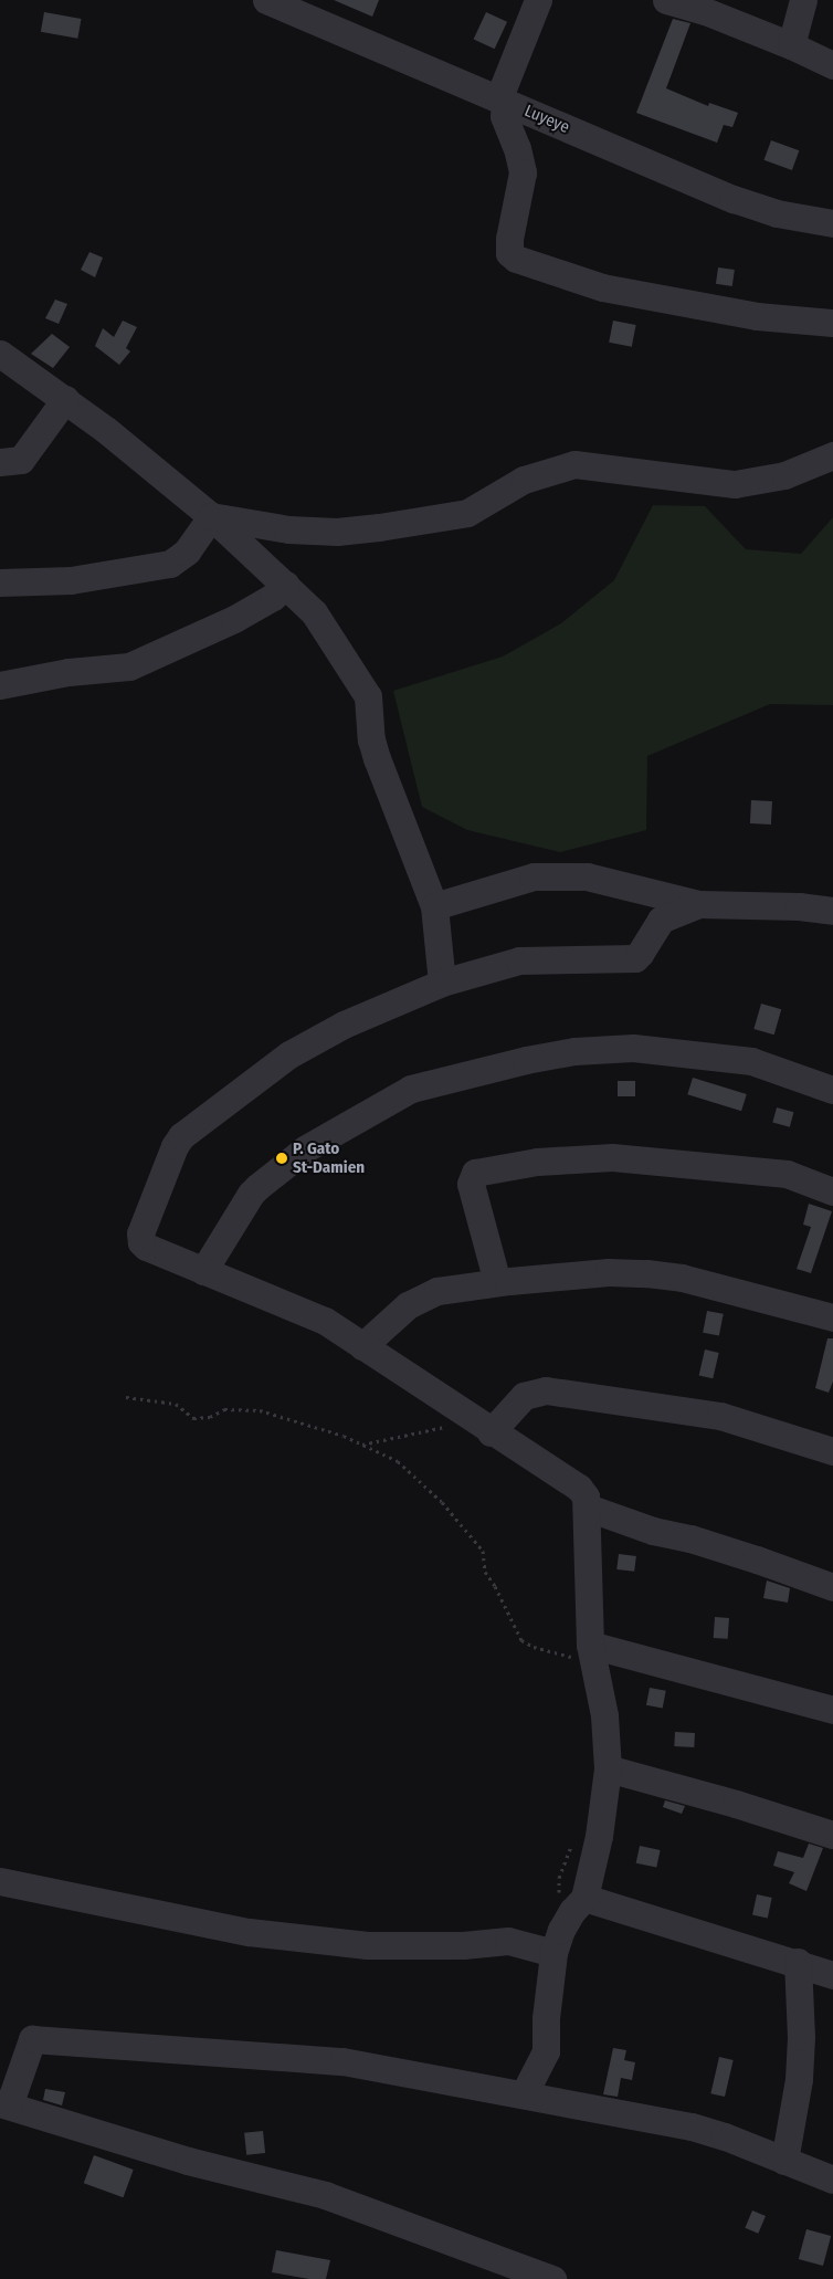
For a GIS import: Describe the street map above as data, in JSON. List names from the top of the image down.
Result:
{
  "streets": {
    "street": ["Luyeye"]
  },
  "places": ["P. Gato St-Damien"]
}
